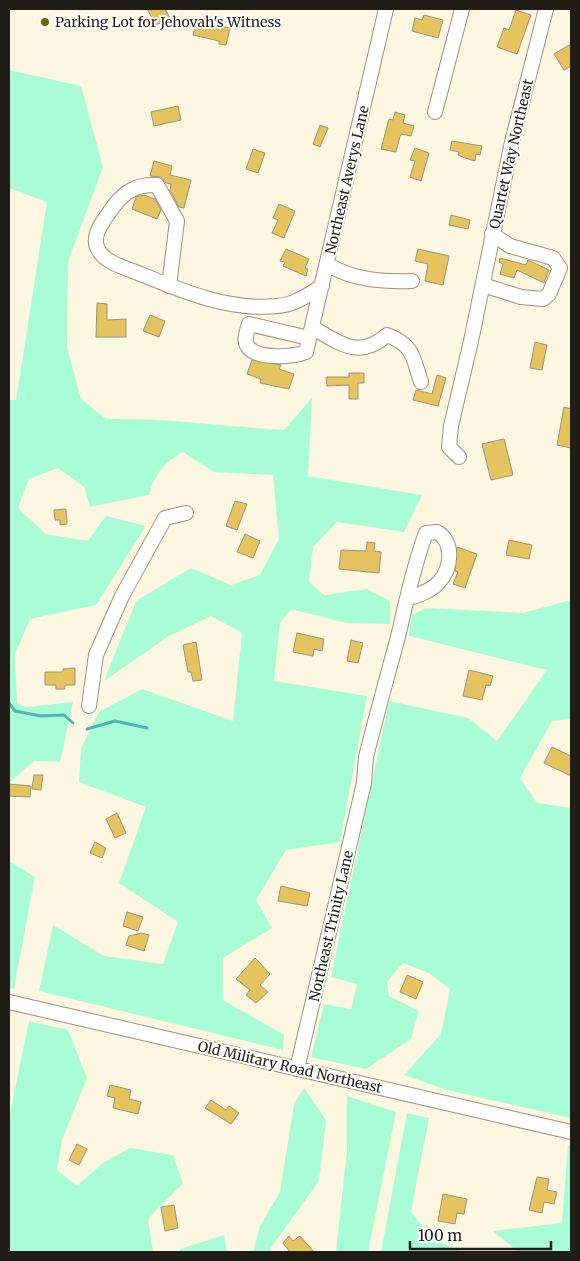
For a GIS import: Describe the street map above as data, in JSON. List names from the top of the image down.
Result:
{
  "streets": {
    "street": [
      "Quartet Way Northeast",
      "Northeast Averys Lane",
      "Northeast Trinity Lane",
      "Old Military Road Northeast"
    ]
  },
  "crossings": [
    ["Northeast Trinity Lane", "Old Military Road Northeast"]
  ],
  "places": ["Parking Lot for Jehovah's Witness"],
  "scale_bar": "100 m"
}
